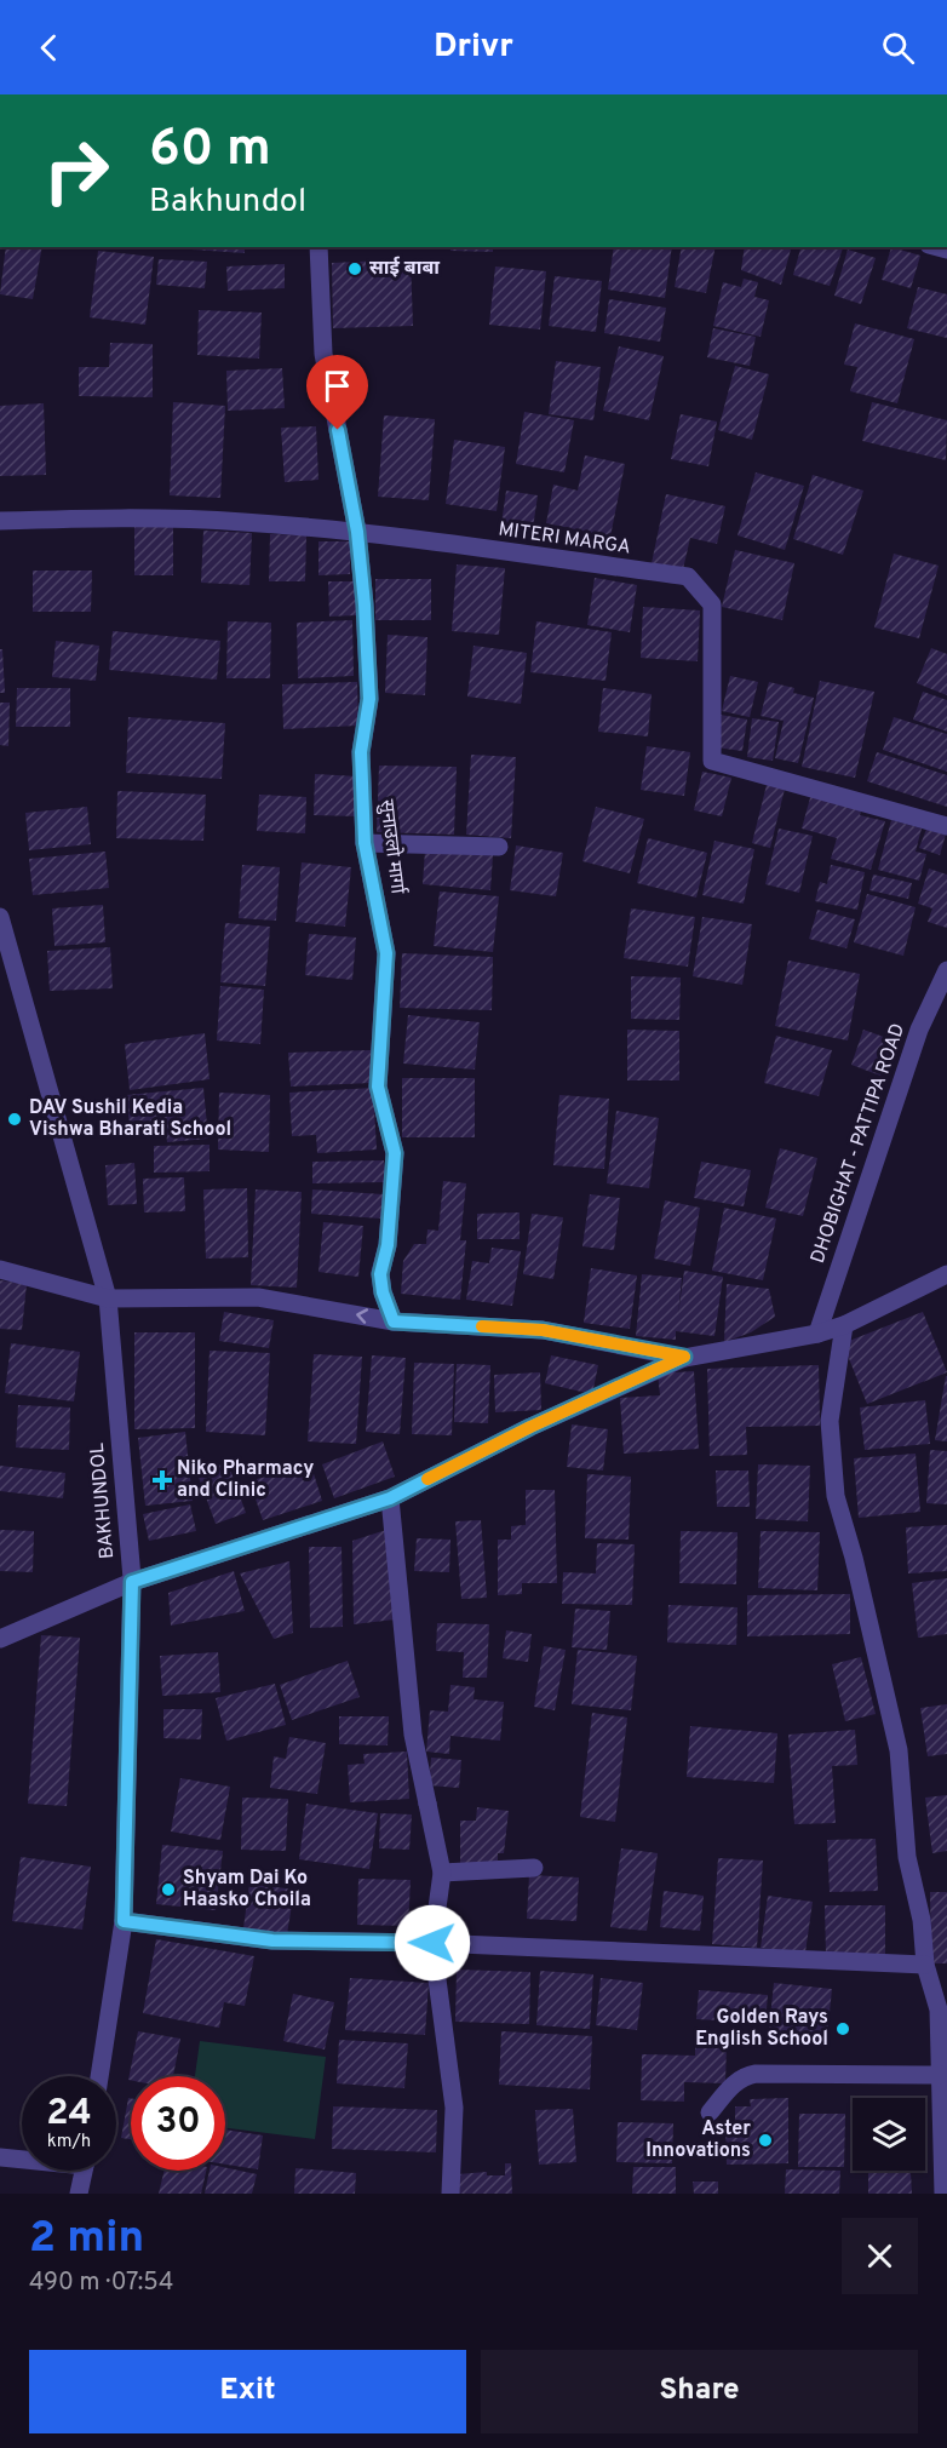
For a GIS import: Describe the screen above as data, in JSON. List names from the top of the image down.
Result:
{
  "streets": {
    "street": [
      "MITERI MARGA",
      "सुनाउलो मार्गा",
      "DHOBIGHAT - PATTIPA ROAD",
      "BAKHUNDOL"
    ]
  },
  "crossings": [
    ["MITERI MARGA", "सुनाउलो मार्गा"]
  ],
  "places": {
    "other": [
      "साई बाबा",
      "DAV Sushil Kedia Vishwa Bharati School",
      "Shyam Dai Ko Haasko Choila",
      "Golden Rays English School",
      "Aster Innovations"
    ],
    "health": ["Niko Pharmacy and Clinic"]
  },
  "page": {
    "header": "Drivr",
    "turn": ["60 m", "Bakhundol"],
    "speed": "24 km/h",
    "limit": "30",
    "heading": ["2 min", "490 m · 07:54"],
    "buttons": ["Exit", "Share"]
  }
}
